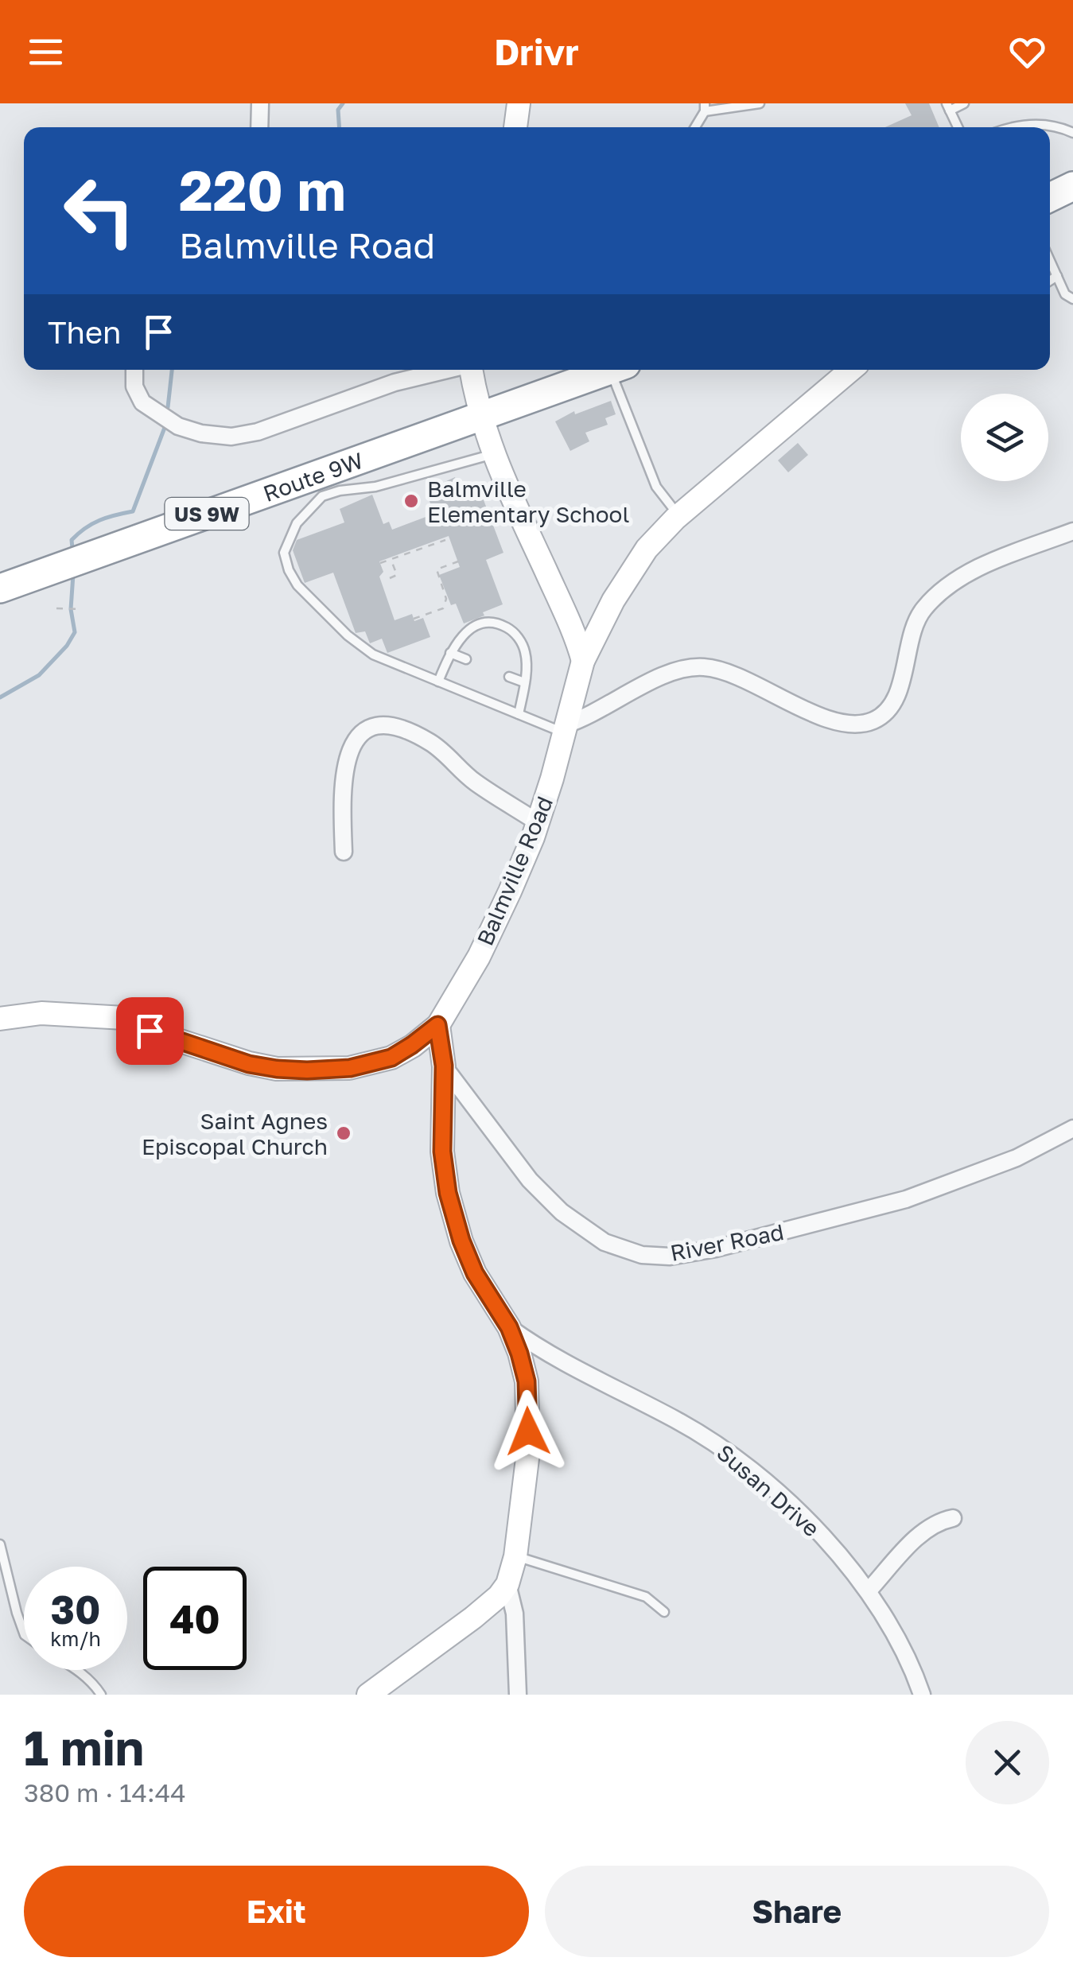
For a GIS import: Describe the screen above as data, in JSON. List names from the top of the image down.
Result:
{
  "streets": {
    "highway": ["Route 9W", "US 9W"],
    "street": ["Balmville Road", "River Road", "Susan Drive"]
  },
  "places": ["Balmville Elementary School", "Saint Agnes Episcopal Church"],
  "page": {
    "header": "Drivr",
    "turn": ["220 m", "Balmville Road"],
    "then": "Then",
    "speed": "30 km/h",
    "limit": "40",
    "heading": ["1 min", "380 m · 14:44"],
    "buttons": ["Exit", "Share"]
  }
}
